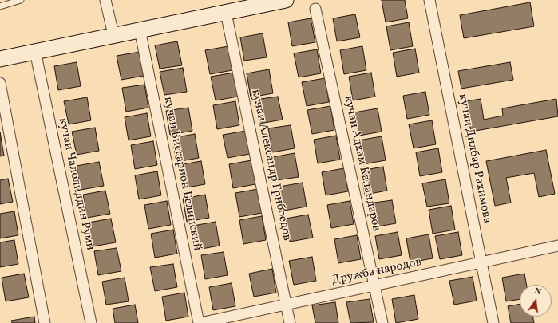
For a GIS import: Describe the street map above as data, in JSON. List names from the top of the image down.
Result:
{
  "streets": {
    "street": [
      "кучаи Дилбар Рахимова",
      "кучаи Адхам Каландаров",
      "кучаи Александр Грибоедов",
      "кучаи Виссарион Белинский",
      "кучаи Чалолиддин Руми",
      "Дружба народов"
    ]
  },
  "crossings": [
    ["кучаи Дилбар Рахимова", "Дружба народов"],
    ["кучаи Адхам Каландаров", "Дружба народов"],
    ["кучаи Александр Грибоедов", "Дружба народов"],
    ["кучаи Виссарион Белинский", "Дружба народов"]
  ],
  "north": "top"
}
